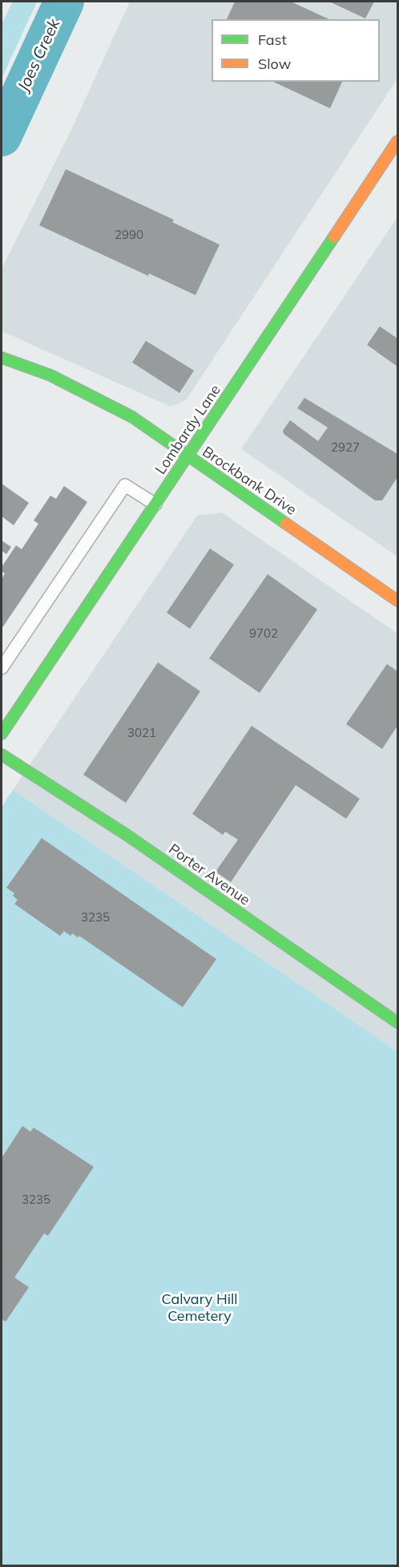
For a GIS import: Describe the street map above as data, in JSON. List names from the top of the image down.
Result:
{
  "streets": {
    "street": ["Lombardy Lane", "Brockbank Drive", "Porter Avenue"]
  },
  "crossings": [
    ["Lombardy Lane", "Brockbank Drive"]
  ],
  "water": ["Joes Creek"],
  "parks": ["Calvary Hill Cemetery"],
  "house_numbers": [
    "2990",
    "2927",
    "9702",
    "3021",
    "3235",
    "3235"
  ],
  "legend": ["Fast", "Slow"]
}
